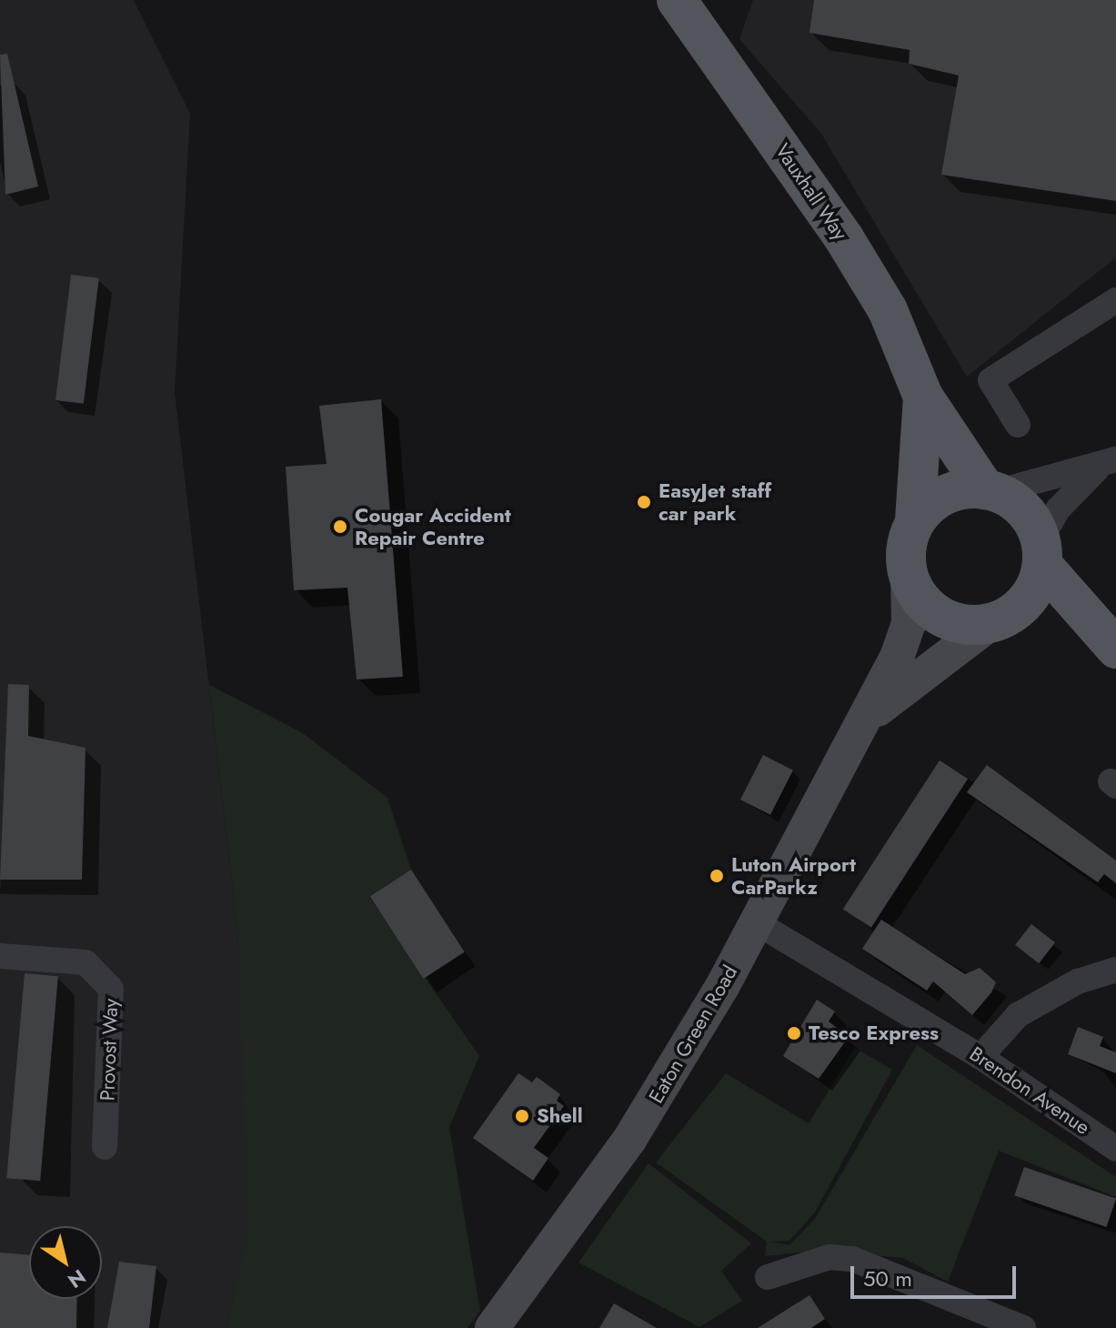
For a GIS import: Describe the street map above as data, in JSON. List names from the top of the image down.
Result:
{
  "streets": {
    "main road": ["Vauxhall Way"],
    "street": ["Eaton Green Road", "Provost Way", "Brendon Avenue"]
  },
  "crossings": [
    ["Vauxhall Way", "Eaton Green Road"],
    ["Eaton Green Road", "Brendon Avenue"]
  ],
  "places": [
    "EasyJet staff car park",
    "Cougar Accident Repair Centre",
    "Luton Airport CarParkz",
    "Tesco Express",
    "Shell"
  ],
  "scale_bar": "50 m",
  "north": "bottom right"
}
